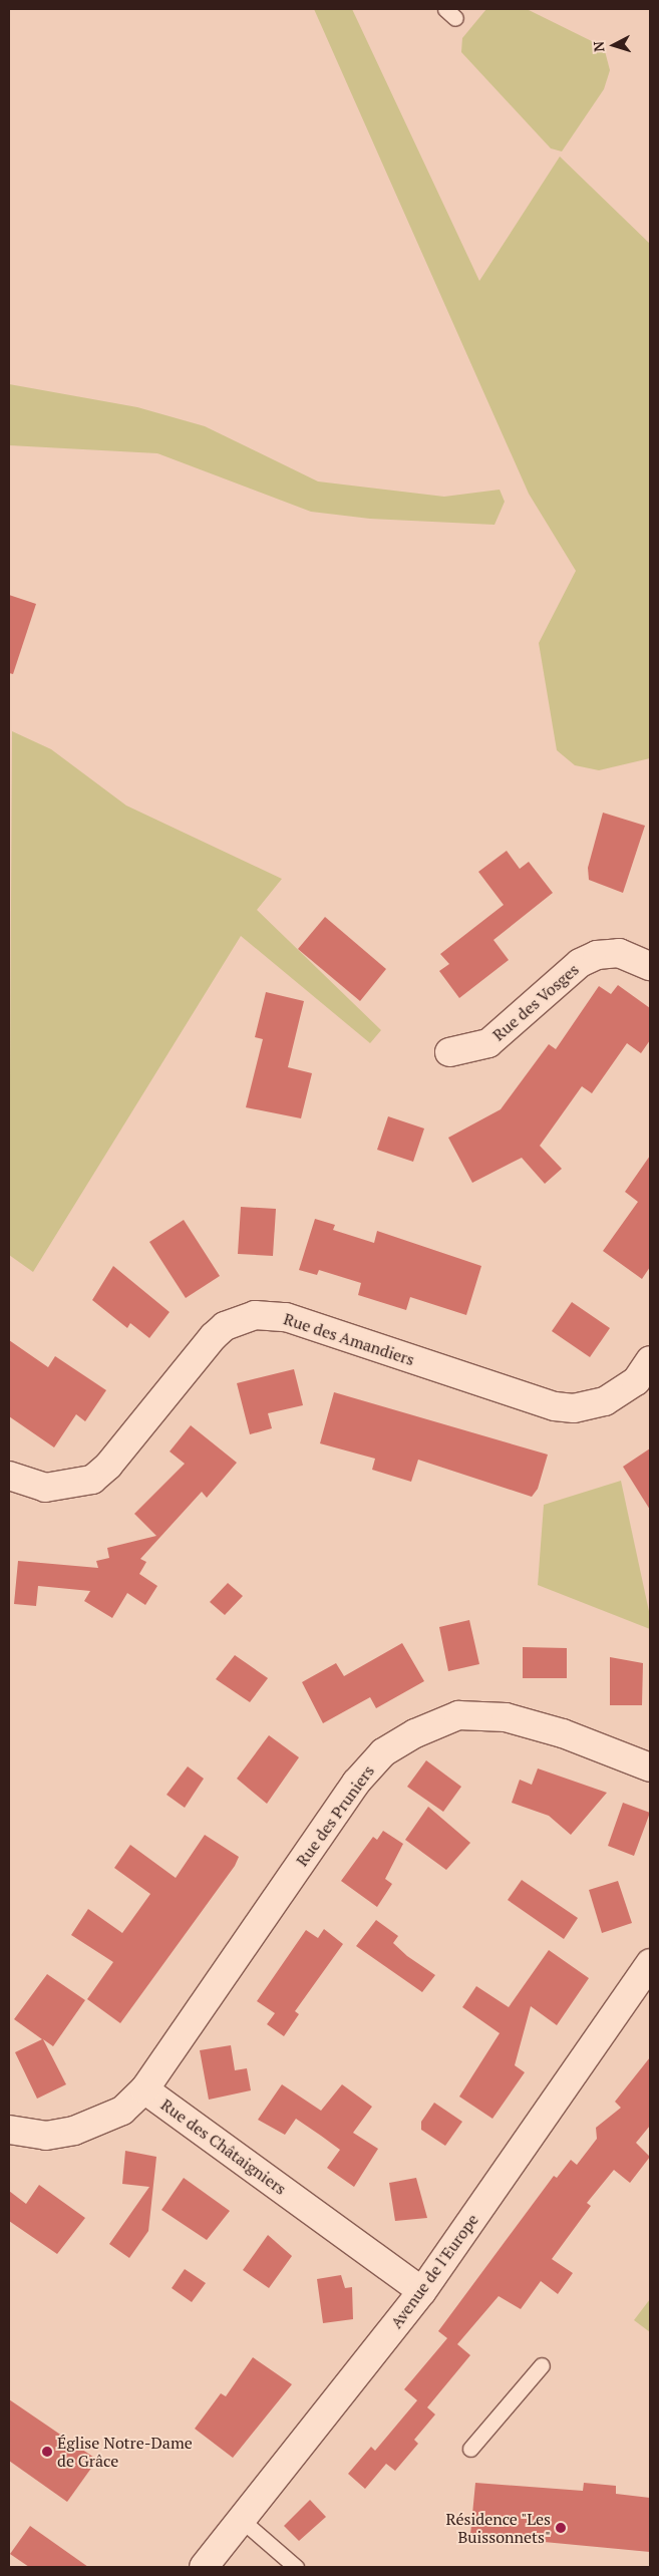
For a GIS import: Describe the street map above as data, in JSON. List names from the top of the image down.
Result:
{
  "streets": {
    "street": [
      "Rue des Vosges",
      "Rue des Amandiers",
      "Rue des Pruniers",
      "Rue des Châtaigniers",
      "Avenue de l'Europe"
    ]
  },
  "crossings": [
    ["Rue des Pruniers", "Rue des Châtaigniers"],
    ["Rue des Châtaigniers", "Avenue de l'Europe"]
  ],
  "places": ["Église Notre-Dame de Grâce", "Résidence \"Les Buissonnets\""],
  "north": "left"
}
